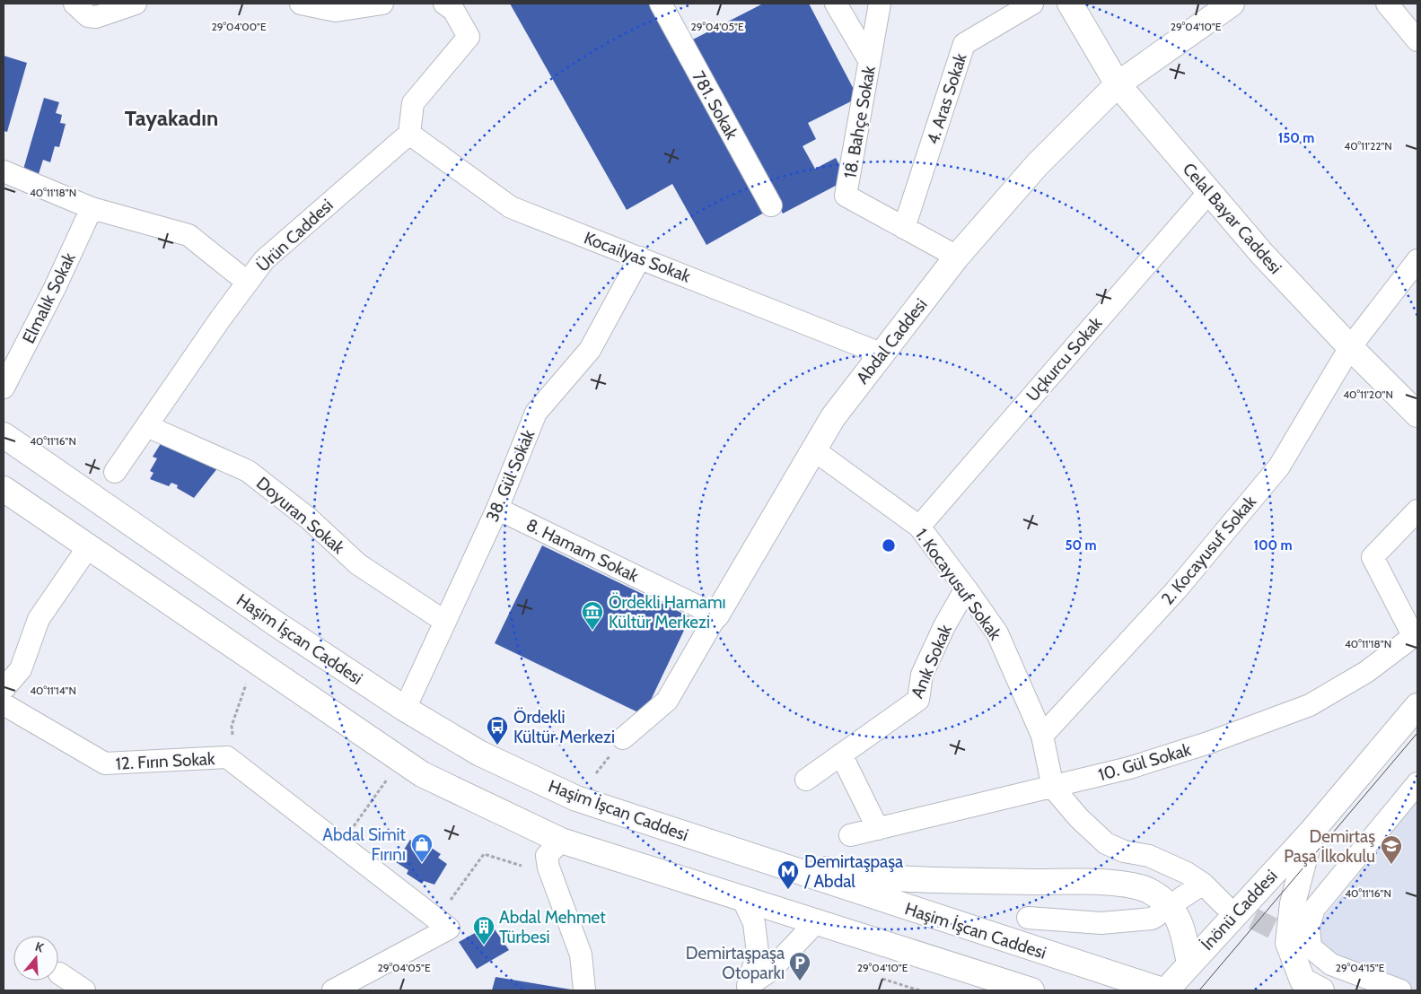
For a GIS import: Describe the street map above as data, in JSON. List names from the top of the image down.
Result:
{
  "streets": {
    "main road": [
      "Celal Bayar Caddesi",
      "Abdal Caddesi",
      "Haşim İşcan Caddesi",
      "İnönü Caddesi"
    ],
    "street": [
      "4. Aras Sokak",
      "781. Sokak",
      "18. Bahçe Sokak",
      "Ürün Caddesi",
      "Kocailyas Sokak",
      "Elmalık Sokak",
      "Uçkurcu Sokak",
      "38. Gül Sokak",
      "Doyuran Sokak",
      "8. Hamam Sokak",
      "2. Kocayusuf Sokak",
      "1. Kocayusuf Sokak",
      "Anık Sokak",
      "12. Fırın Sokak",
      "10. Gül Sokak"
    ]
  },
  "crossings": [
    ["4. Aras Sokak", "18. Bahçe Sokak"],
    ["18. Bahçe Sokak", "Abdal Caddesi"],
    ["Celal Bayar Caddesi", "Abdal Caddesi"],
    ["Celal Bayar Caddesi", "Uçkurcu Sokak"],
    ["Celal Bayar Caddesi", "2. Kocayusuf Sokak"],
    ["Ürün Caddesi", "Kocailyas Sokak"],
    ["Ürün Caddesi", "Doyuran Sokak"],
    ["Kocailyas Sokak", "Abdal Caddesi"],
    ["Kocailyas Sokak", "38. Gül Sokak"],
    ["Abdal Caddesi", "8. Hamam Sokak"],
    ["Abdal Caddesi", "1. Kocayusuf Sokak"],
    ["Uçkurcu Sokak", "1. Kocayusuf Sokak"],
    ["38. Gül Sokak", "Doyuran Sokak"],
    ["38. Gül Sokak", "8. Hamam Sokak"],
    ["38. Gül Sokak", "Haşim İşcan Caddesi"],
    ["2. Kocayusuf Sokak", "1. Kocayusuf Sokak"],
    ["1. Kocayusuf Sokak", "Anık Sokak"],
    ["1. Kocayusuf Sokak", "10. Gül Sokak"],
    ["Haşim İşcan Caddesi", "İnönü Caddesi"]
  ],
  "districts": ["Tayakadın"],
  "places": {
    "museum": ["Ördekli Hamamı Kültür Merkezi"],
    "bus stop": ["Ördekli Kültür Merkezi"],
    "shop": ["Abdal Simit Fırını"],
    "school or university": ["Demirtaş Paşa İlkokulu"],
    "metro station": ["Demirtaşpaşa / Abdal"],
    "building": ["Abdal Mehmet Türbesi"],
    "parking": ["Demirtaşpaşa Otoparkı"]
  },
  "north": "top",
  "coordinates": [
    "29°04'00\"E",
    "29°04'05\"E",
    "29°04'10\"E",
    "40°11'22\"N",
    "40°11'18\"N",
    "40°11'20\"N",
    "40°11'16\"N",
    "40°11'14\"N",
    "29°04'15\"E"
  ],
  "rings": ["150 m", "50 m", "100 m"]
}
